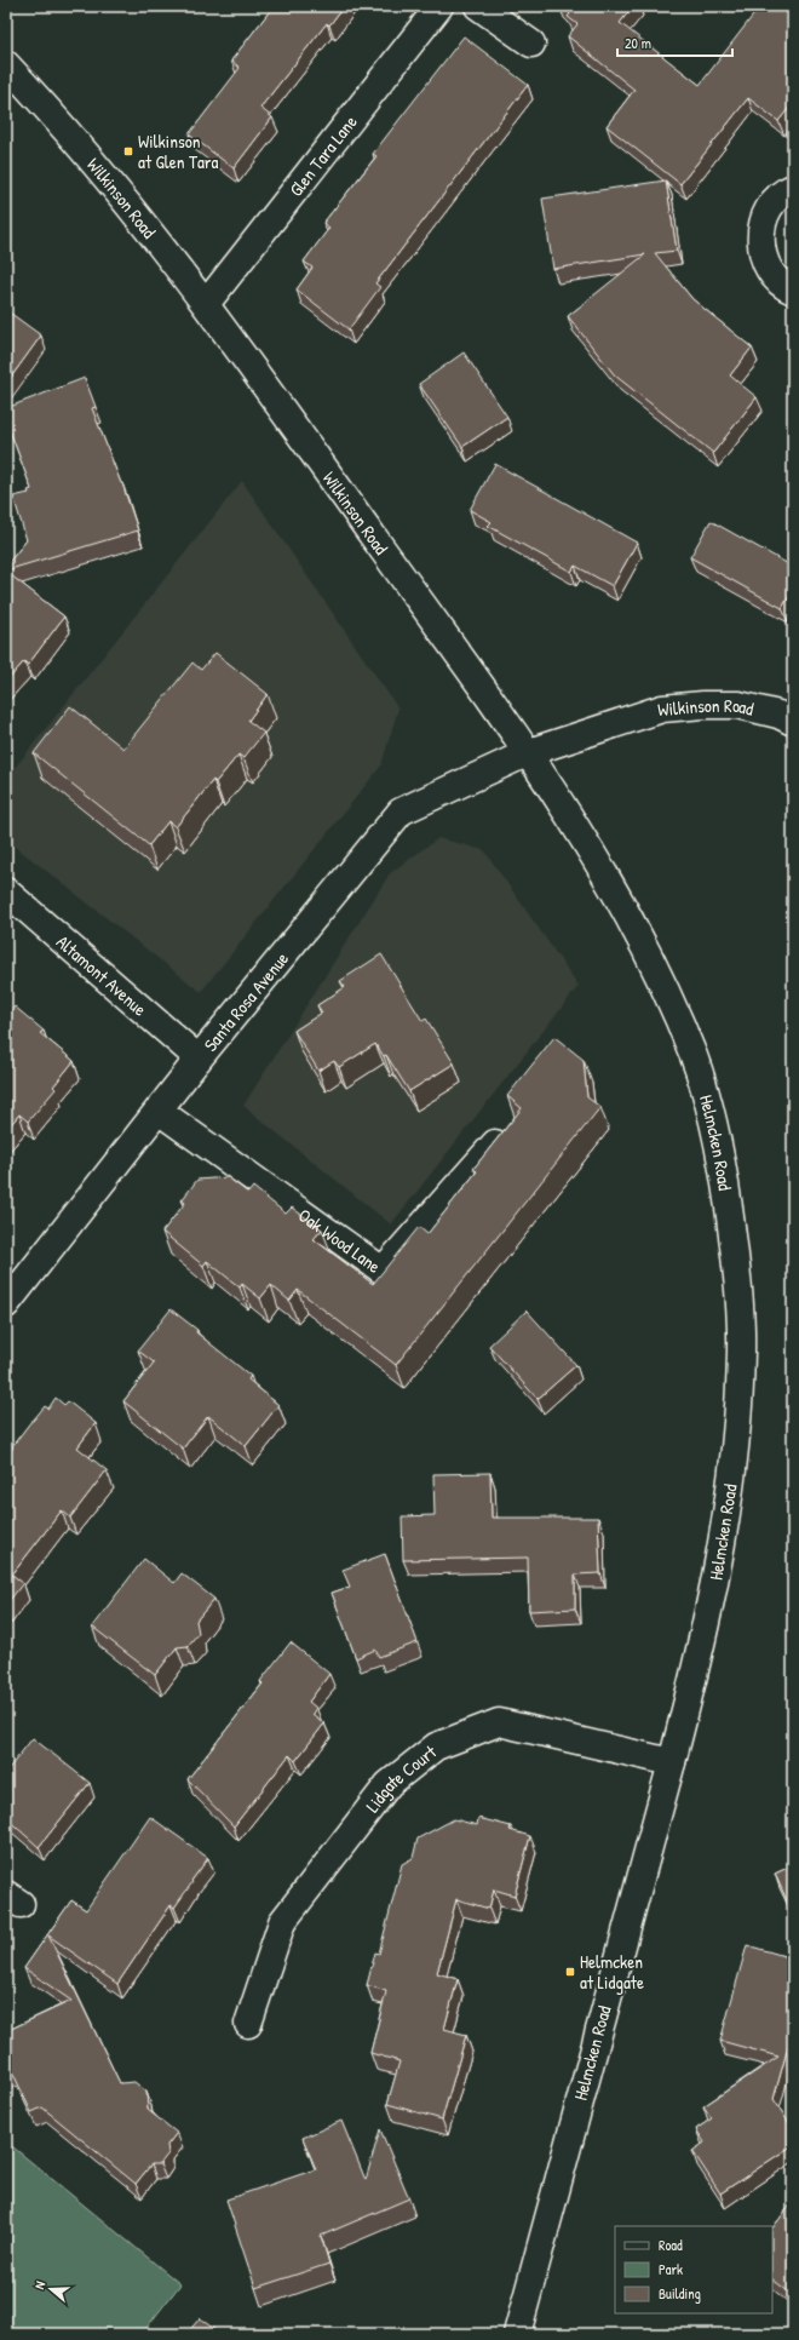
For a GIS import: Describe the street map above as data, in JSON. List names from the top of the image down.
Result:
{
  "streets": {
    "street": [
      "Glen Tara Lane",
      "Wilkinson Road",
      "Altamont Avenue",
      "Santa Rosa Avenue",
      "Helmcken Road",
      "Oak Wood Lane",
      "Lidgate Court"
    ]
  },
  "crossings": [
    ["Glen Tara Lane", "Wilkinson Road"],
    ["Wilkinson Road", "Santa Rosa Avenue"],
    ["Wilkinson Road", "Helmcken Road"],
    ["Altamont Avenue", "Santa Rosa Avenue"],
    ["Santa Rosa Avenue", "Helmcken Road"],
    ["Santa Rosa Avenue", "Oak Wood Lane"],
    ["Helmcken Road", "Lidgate Court"]
  ],
  "places": {
    "transit": ["Wilkinson at Glen Tara", "Helmcken at Lidgate"]
  },
  "legend": ["Road", "Park", "Building"],
  "scale_bar": "20 m",
  "north": "left"
}
